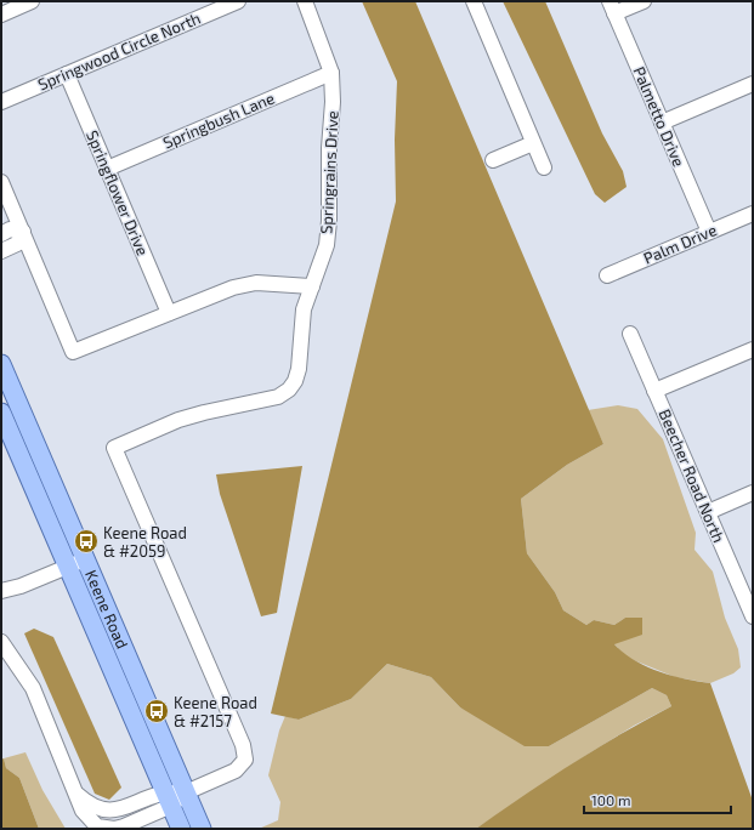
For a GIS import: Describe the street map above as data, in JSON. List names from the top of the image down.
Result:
{
  "streets": {
    "main road": ["Keene Road"],
    "street": [
      "Springwood Circle North",
      "Palmetto Drive",
      "Springbush Lane",
      "Springrains Drive",
      "Springflower Drive",
      "Palm Drive",
      "Beecher Road North"
    ]
  },
  "crossings": [
    ["Springwood Circle North", "Springflower Drive"],
    ["Palmetto Drive", "Palm Drive"],
    ["Springbush Lane", "Springrains Drive"],
    ["Springbush Lane", "Springflower Drive"],
    ["Springrains Drive", "Keene Road"]
  ],
  "places": {
    "bus stop": ["Keene Road & #2059", "Keene Road & #2157"]
  },
  "scale_bar": "100 m"
}
